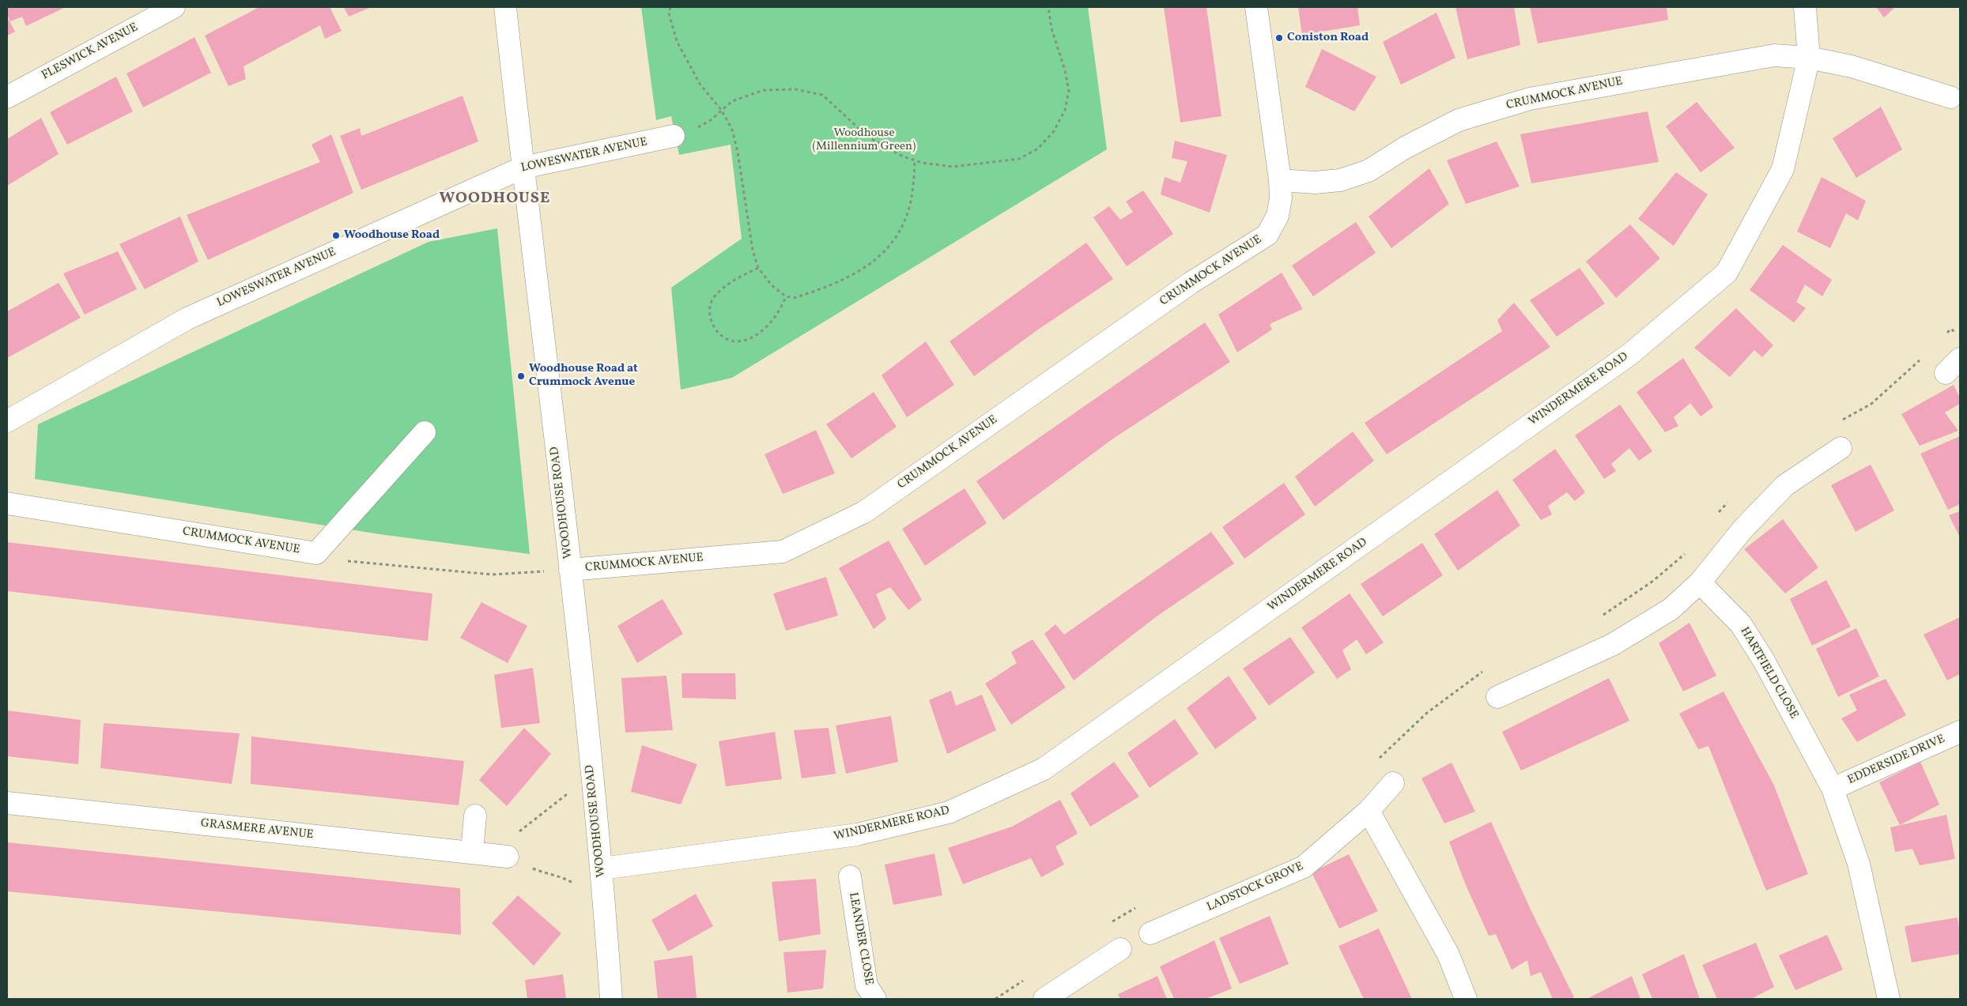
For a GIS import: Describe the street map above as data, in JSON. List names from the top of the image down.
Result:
{
  "streets": {
    "street": [
      "FLESWICK AVENUE",
      "CRUMMOCK AVENUE",
      "LOWESWATER AVENUE",
      "WINDERMERE ROAD",
      "WOODHOUSE ROAD",
      "HARTFIELD CLOSE",
      "EDDERSIDE DRIVE",
      "GRASMERE AVENUE",
      "LADSTOCK GROVE",
      "LEANDER CLOSE"
    ]
  },
  "crossings": [
    ["CRUMMOCK AVENUE", "WINDERMERE ROAD"],
    ["CRUMMOCK AVENUE", "WOODHOUSE ROAD"],
    ["LOWESWATER AVENUE", "WOODHOUSE ROAD"],
    ["WINDERMERE ROAD", "WOODHOUSE ROAD"],
    ["HARTFIELD CLOSE", "EDDERSIDE DRIVE"]
  ],
  "districts": ["WOODHOUSE"],
  "parks": ["Woodhouse (Millennium Green)"],
  "places": ["Coniston Road", "Woodhouse Road", "Woodhouse Road at Crummock Avenue"]
}
